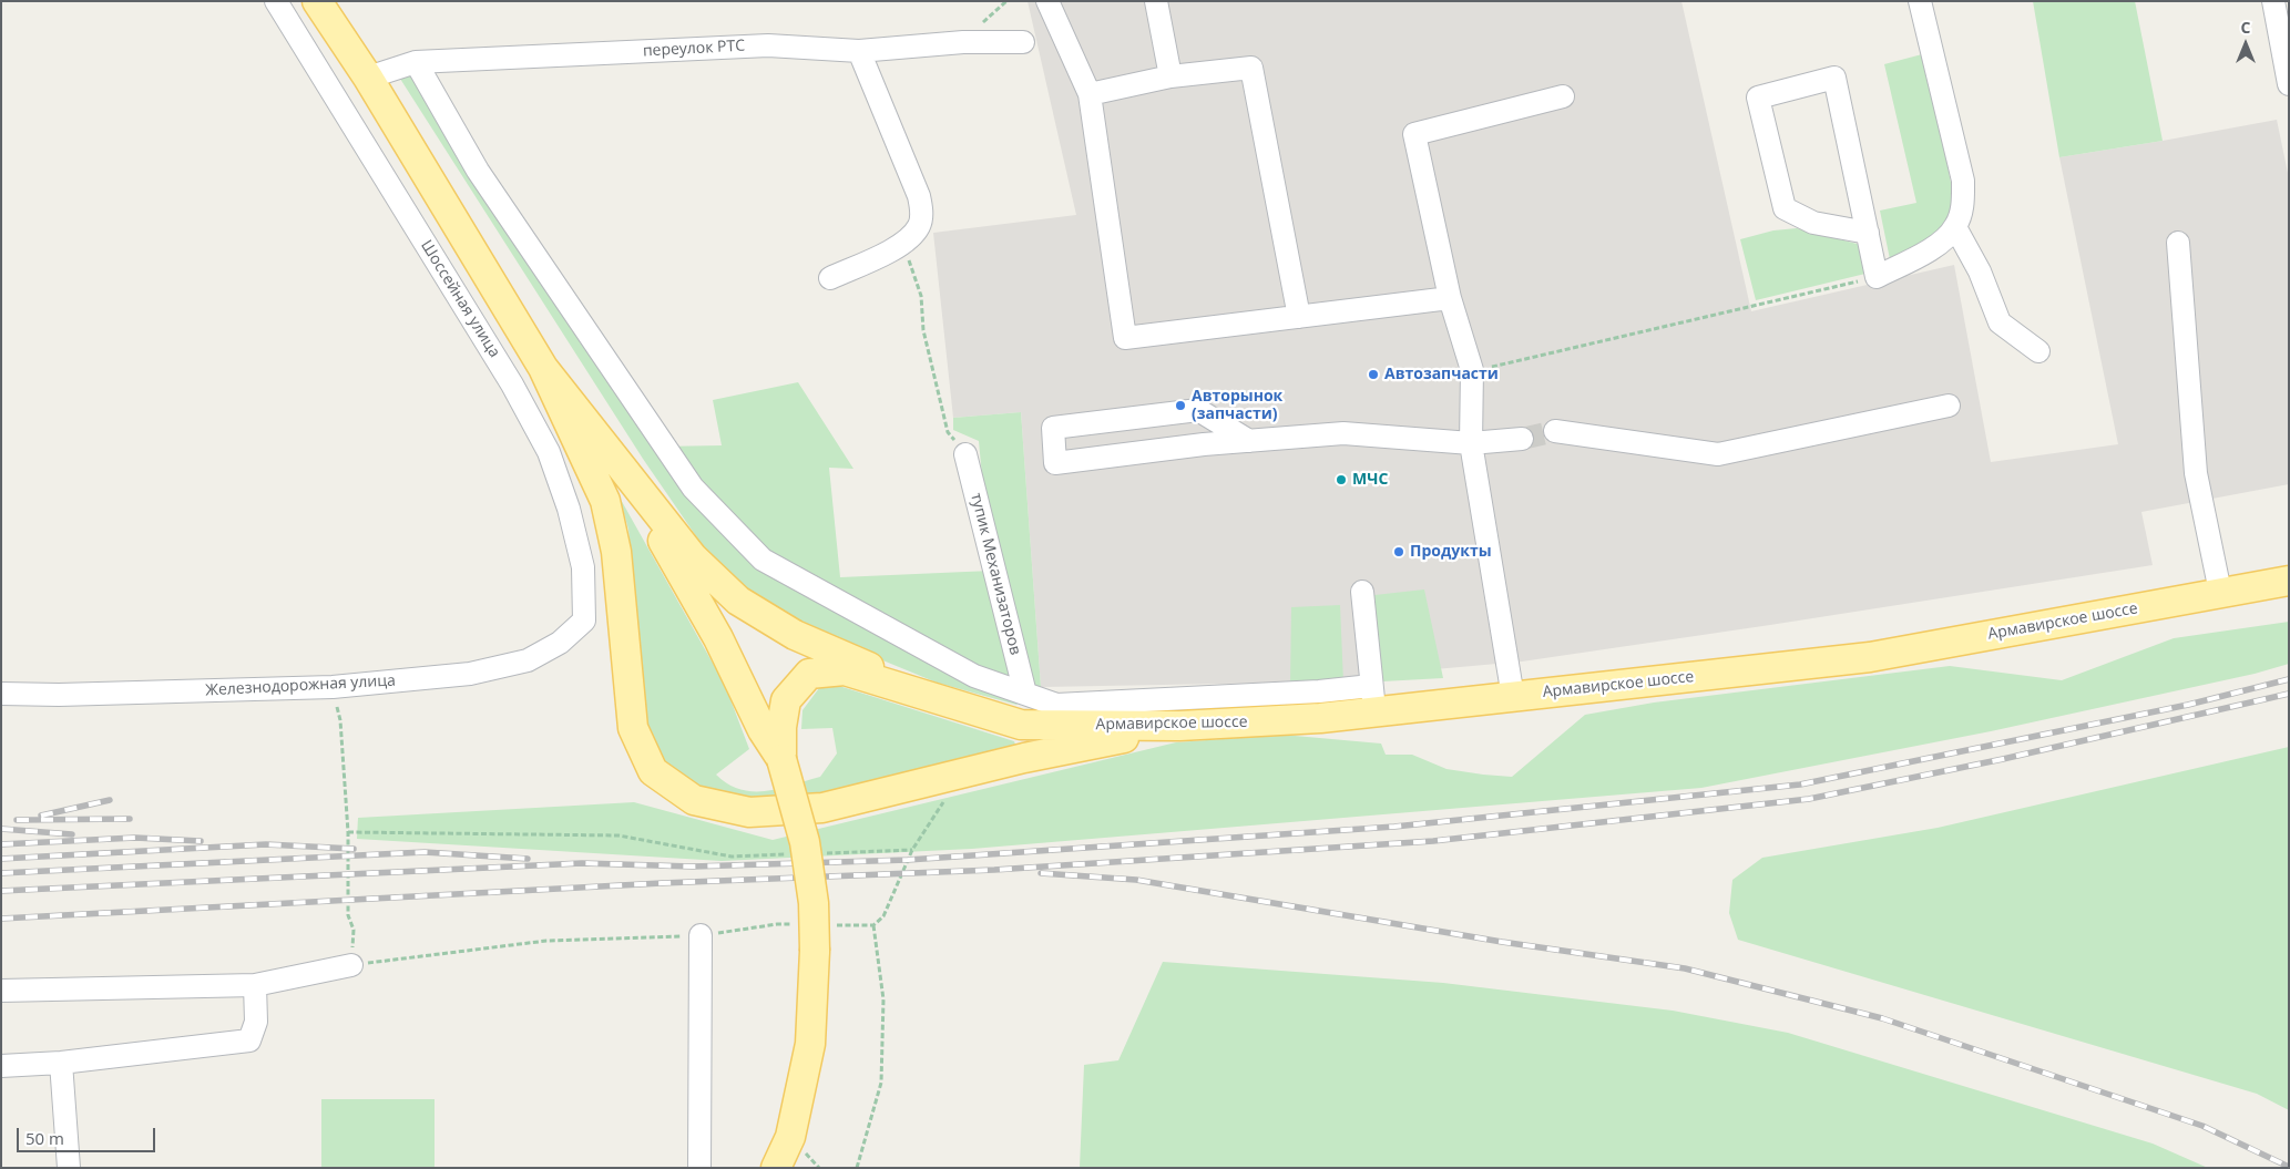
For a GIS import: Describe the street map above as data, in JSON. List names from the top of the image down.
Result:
{
  "streets": {
    "main road": ["Армавирское шоссе"],
    "street": [
      "переулок РТС",
      "Шоссейная улица",
      "тупик Механизаторов",
      "Железнодорожная улица"
    ]
  },
  "crossings": [
    ["Шоссейная улица", "Железнодорожная улица"]
  ],
  "places": [
    "Автозапчасти",
    "Авторынок (запчасти)",
    "МЧС",
    "Продукты"
  ],
  "scale_bar": "50 m",
  "north": "top"
}
